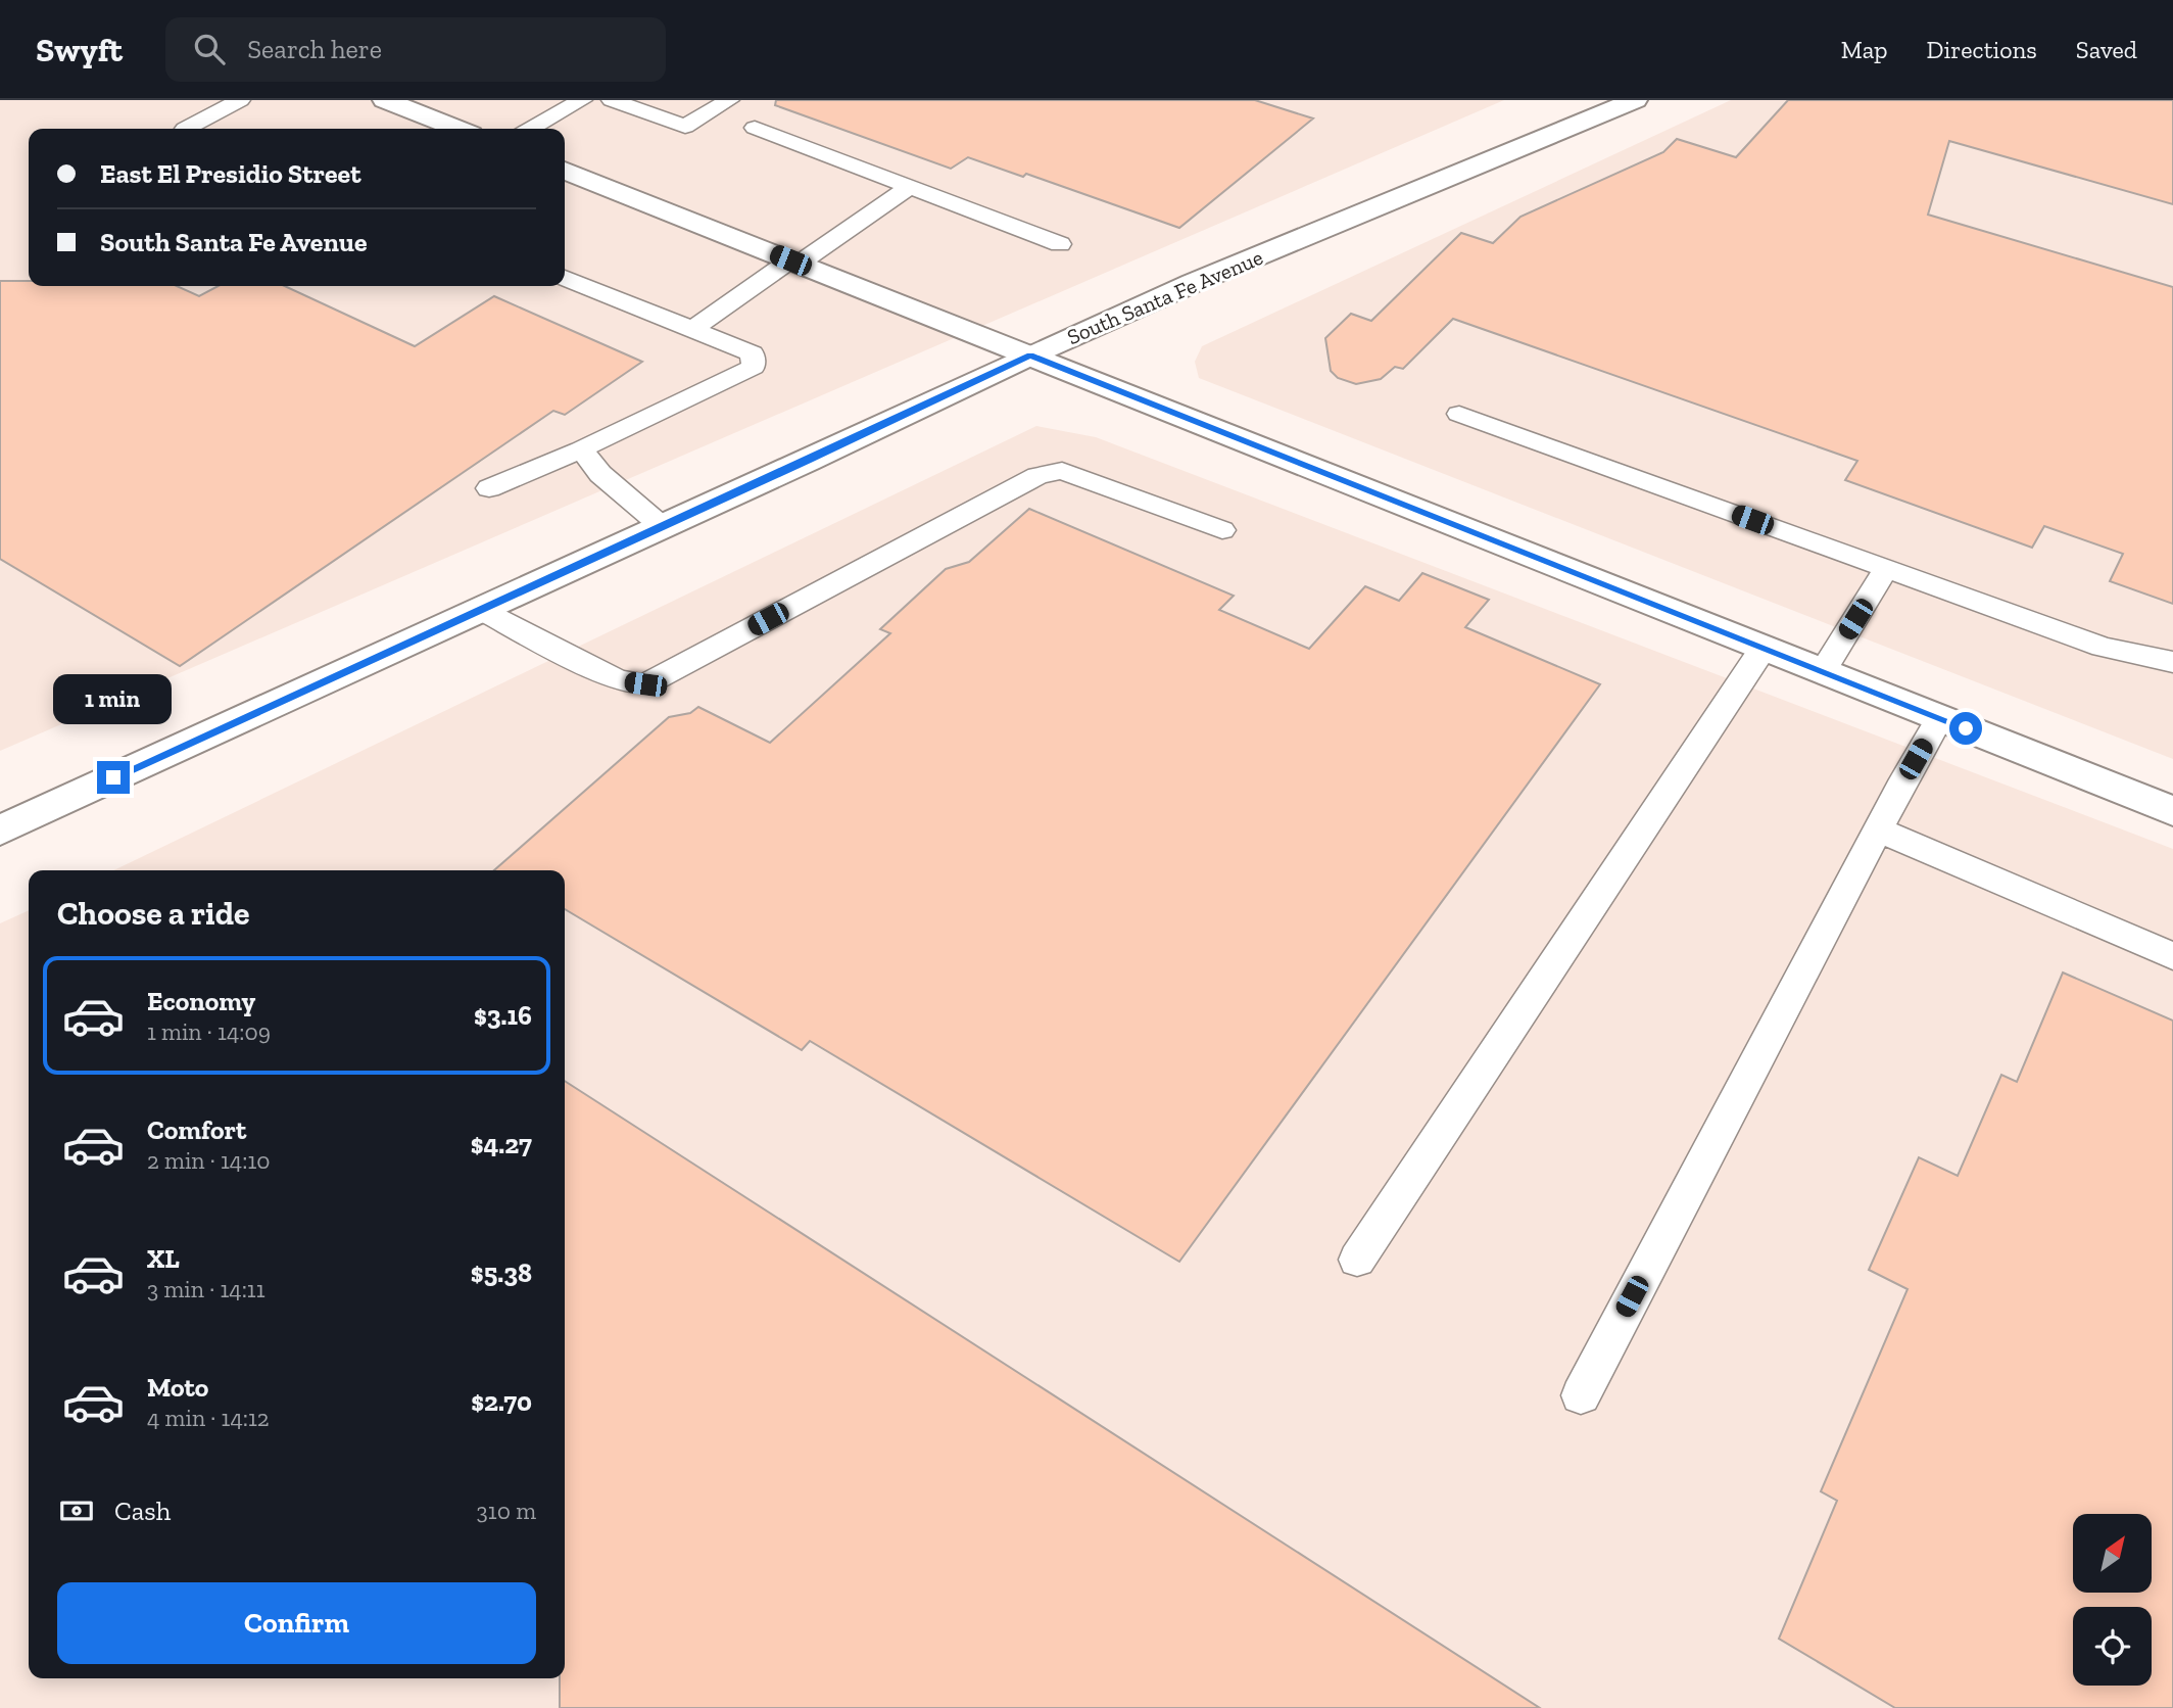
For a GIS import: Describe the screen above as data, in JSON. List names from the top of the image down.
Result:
{
  "streets": {
    "street": ["South Santa Fe Avenue"]
  },
  "north": "top right",
  "page": {
    "header": "Swyft",
    "search": "Search here",
    "nav": ["Map", "Directions", "Saved"],
    "banner": ["East El Presidio Street", "South Santa Fe Avenue"],
    "bubble": "1 min",
    "heading": "Choose a ride",
    "list": [
      {
        "name": "Economy",
        "note": "1 min · 14:09",
        "value": "$3.16"
      },
      {
        "name": "Comfort",
        "note": "2 min · 14:10",
        "value": "$4.27"
      },
      {
        "name": "XL",
        "note": "3 min · 14:11",
        "value": "$5.38"
      },
      {
        "name": "Moto",
        "note": "4 min · 14:12",
        "value": "$2.70"
      }
    ],
    "pay": ["Cash", "310 m"],
    "buttons": "Confirm"
  }
}
